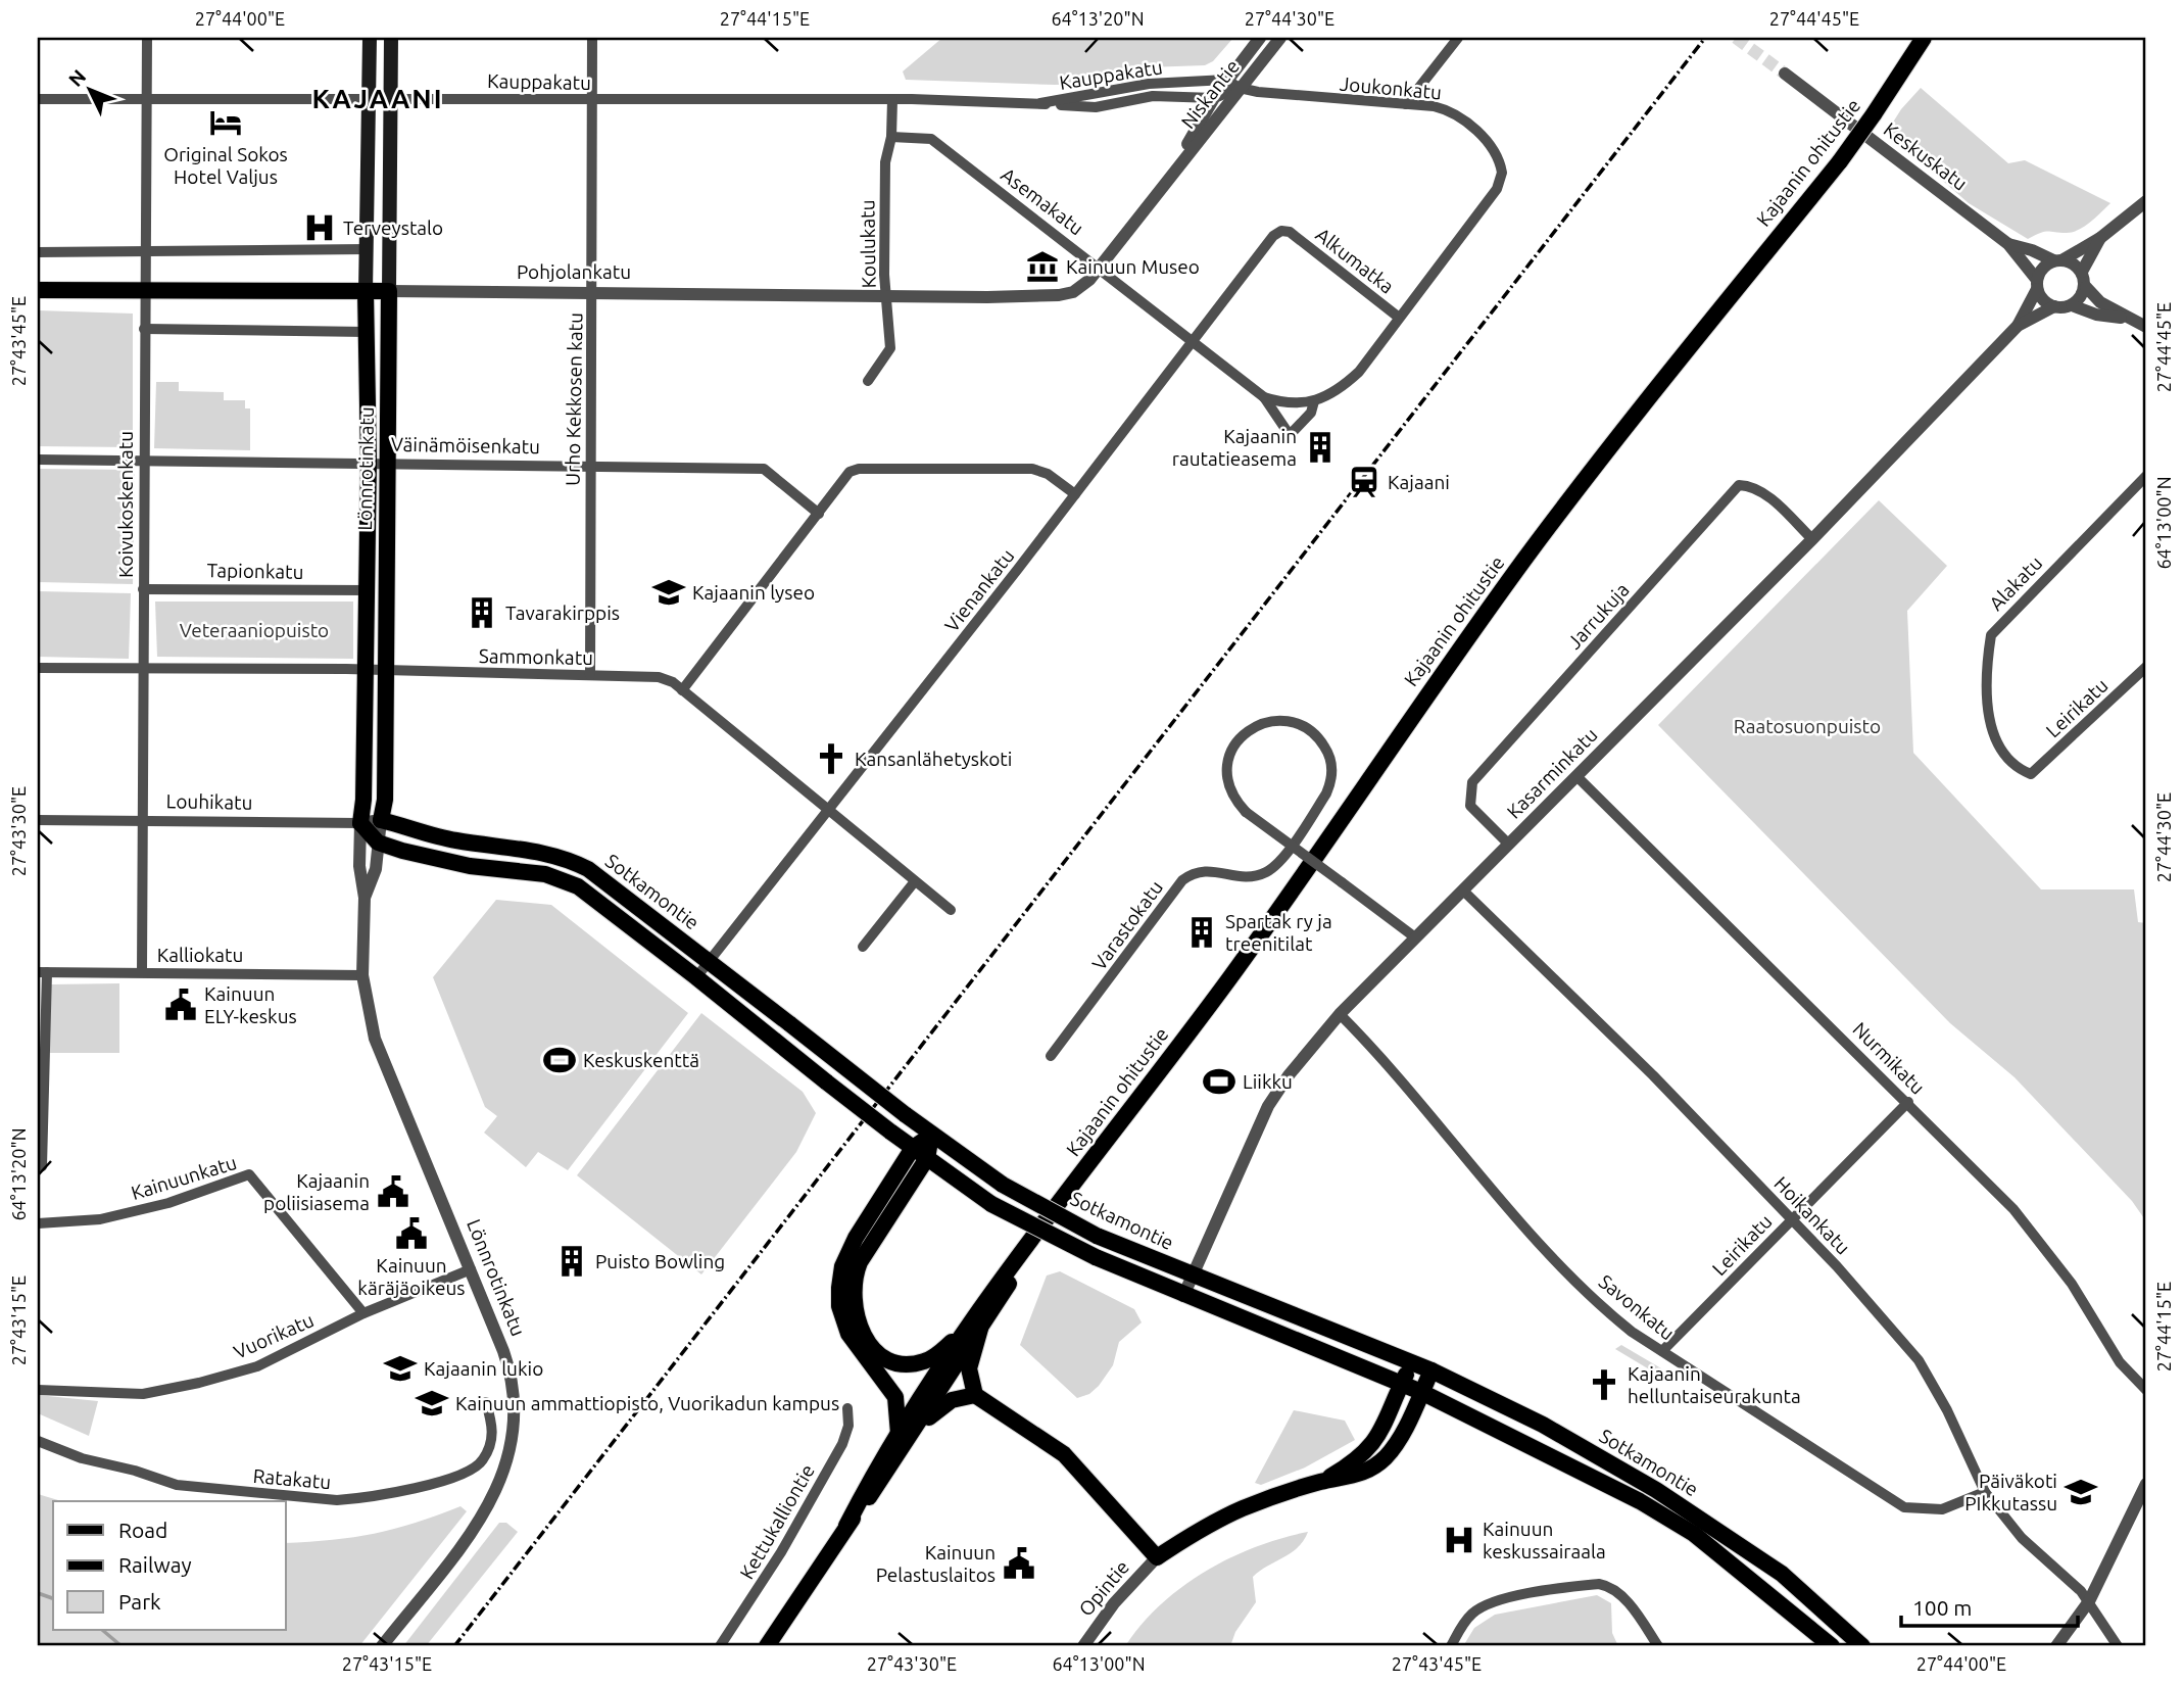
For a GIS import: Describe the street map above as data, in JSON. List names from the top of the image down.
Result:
{
  "streets": {
    "main road": [
      "Kajaanin ohitustie",
      "Pohjolankatu",
      "Lönnrotinkatu",
      "Sotkamontie"
    ],
    "street": [
      "Kauppakatu",
      "Joukonkatu",
      "Niskantie",
      "Keskuskatu",
      "Asemakatu",
      "Koulukatu",
      "Alkumatka",
      "Urho Kekkosen katu",
      "Väinämöisenkatu",
      "Koivukoskenkatu",
      "Tapionkatu",
      "Alakatu",
      "Vienankatu",
      "Jarrukuja",
      "Sammonkatu",
      "Leirikatu",
      "Kasarminkatu",
      "Louhikatu",
      "Varastokatu",
      "Kalliokatu",
      "Nurmikatu",
      "Kainuunkatu",
      "Hoikankatu",
      "Savonkatu",
      "Vuorikatu",
      "Ratakatu",
      "Kettukalliontie",
      "Opintie"
    ]
  },
  "crossings": [
    ["Kauppakatu", "Joukonkatu"],
    ["Kauppakatu", "Niskantie"],
    ["Kauppakatu", "Koulukatu"],
    ["Kauppakatu", "Urho Kekkosen katu"],
    ["Kauppakatu", "Lönnrotinkatu"],
    ["Kauppakatu", "Koivukoskenkatu"],
    ["Joukonkatu", "Niskantie"],
    ["Joukonkatu", "Asemakatu"],
    ["Joukonkatu", "Alkumatka"],
    ["Niskantie", "Asemakatu"],
    ["Niskantie", "Pohjolankatu"],
    ["Keskuskatu", "Kasarminkatu"],
    ["Asemakatu", "Koulukatu"],
    ["Asemakatu", "Alkumatka"],
    ["Asemakatu", "Pohjolankatu"],
    ["Asemakatu", "Vienankatu"],
    ["Koulukatu", "Pohjolankatu"],
    ["Alkumatka", "Vienankatu"],
    ["Pohjolankatu", "Urho Kekkosen katu"],
    ["Pohjolankatu", "Lönnrotinkatu"],
    ["Pohjolankatu", "Koivukoskenkatu"],
    ["Urho Kekkosen katu", "Väinämöisenkatu"],
    ["Urho Kekkosen katu", "Sammonkatu"],
    ["Väinämöisenkatu", "Lönnrotinkatu"],
    ["Väinämöisenkatu", "Koivukoskenkatu"],
    ["Lönnrotinkatu", "Tapionkatu"],
    ["Lönnrotinkatu", "Sammonkatu"],
    ["Lönnrotinkatu", "Louhikatu"],
    ["Lönnrotinkatu", "Sotkamontie"],
    ["Lönnrotinkatu", "Kalliokatu"],
    ["Lönnrotinkatu", "Vuorikatu"],
    ["Koivukoskenkatu", "Tapionkatu"],
    ["Koivukoskenkatu", "Sammonkatu"],
    ["Koivukoskenkatu", "Louhikatu"],
    ["Koivukoskenkatu", "Kalliokatu"],
    ["Alakatu", "Leirikatu"],
    ["Vienankatu", "Sammonkatu"],
    ["Vienankatu", "Sotkamontie"],
    ["Jarrukuja", "Kasarminkatu"],
    ["Leirikatu", "Nurmikatu"],
    ["Leirikatu", "Hoikankatu"],
    ["Leirikatu", "Savonkatu"],
    ["Kasarminkatu", "Sotkamontie"],
    ["Kasarminkatu", "Varastokatu"],
    ["Kasarminkatu", "Nurmikatu"],
    ["Kasarminkatu", "Hoikankatu"],
    ["Kasarminkatu", "Savonkatu"],
    ["Louhikatu", "Sotkamontie"],
    ["Kainuunkatu", "Vuorikatu"],
    ["Hoikankatu", "Savonkatu"]
  ],
  "districts": ["KAJAANI"],
  "parks": ["Veteraaniopuisto", "Raatosuonpuisto"],
  "places": {
    "hotel": ["Original Sokos Hotel Valjus"],
    "hospital": ["Terveystalo", "Kainuun keskussairaala"],
    "museum": ["Kainuun Museo"],
    "building": [
      "Kajaanin rautatieasema",
      "Tavarakirppis",
      "Spartak ry ja treenitilat",
      "Puisto Bowling"
    ],
    "station": ["Kajaani"],
    "school or university": [
      "Kajaanin lyseo",
      "Kajaanin lukio",
      "Kainuun ammattiopisto, Vuorikadun kampus",
      "Päiväkoti PIkkutassu"
    ],
    "church": ["Kansanlähetyskoti", "Kajaanin helluntaiseurakunta"],
    "public building": [
      "Kainuun ELY-keskus",
      "Kajaanin poliisiasema",
      "Kainuun käräjäoikeus",
      "Kainuun Pelastuslaitos"
    ],
    "sports": ["Keskuskenttä", "Liikku"]
  },
  "legend": ["Road", "Railway", "Park"],
  "scale_bar": "100 m",
  "north": "top left",
  "coordinates": [
    "27°44'00\"E",
    "27°44'15\"E",
    "64°13'20\"N",
    "27°44'30\"E",
    "27°44'45\"E",
    "27°43'45\"E",
    "64°13'00\"N",
    "27°43'30\"E",
    "27°43'15\"E"
  ]
}
